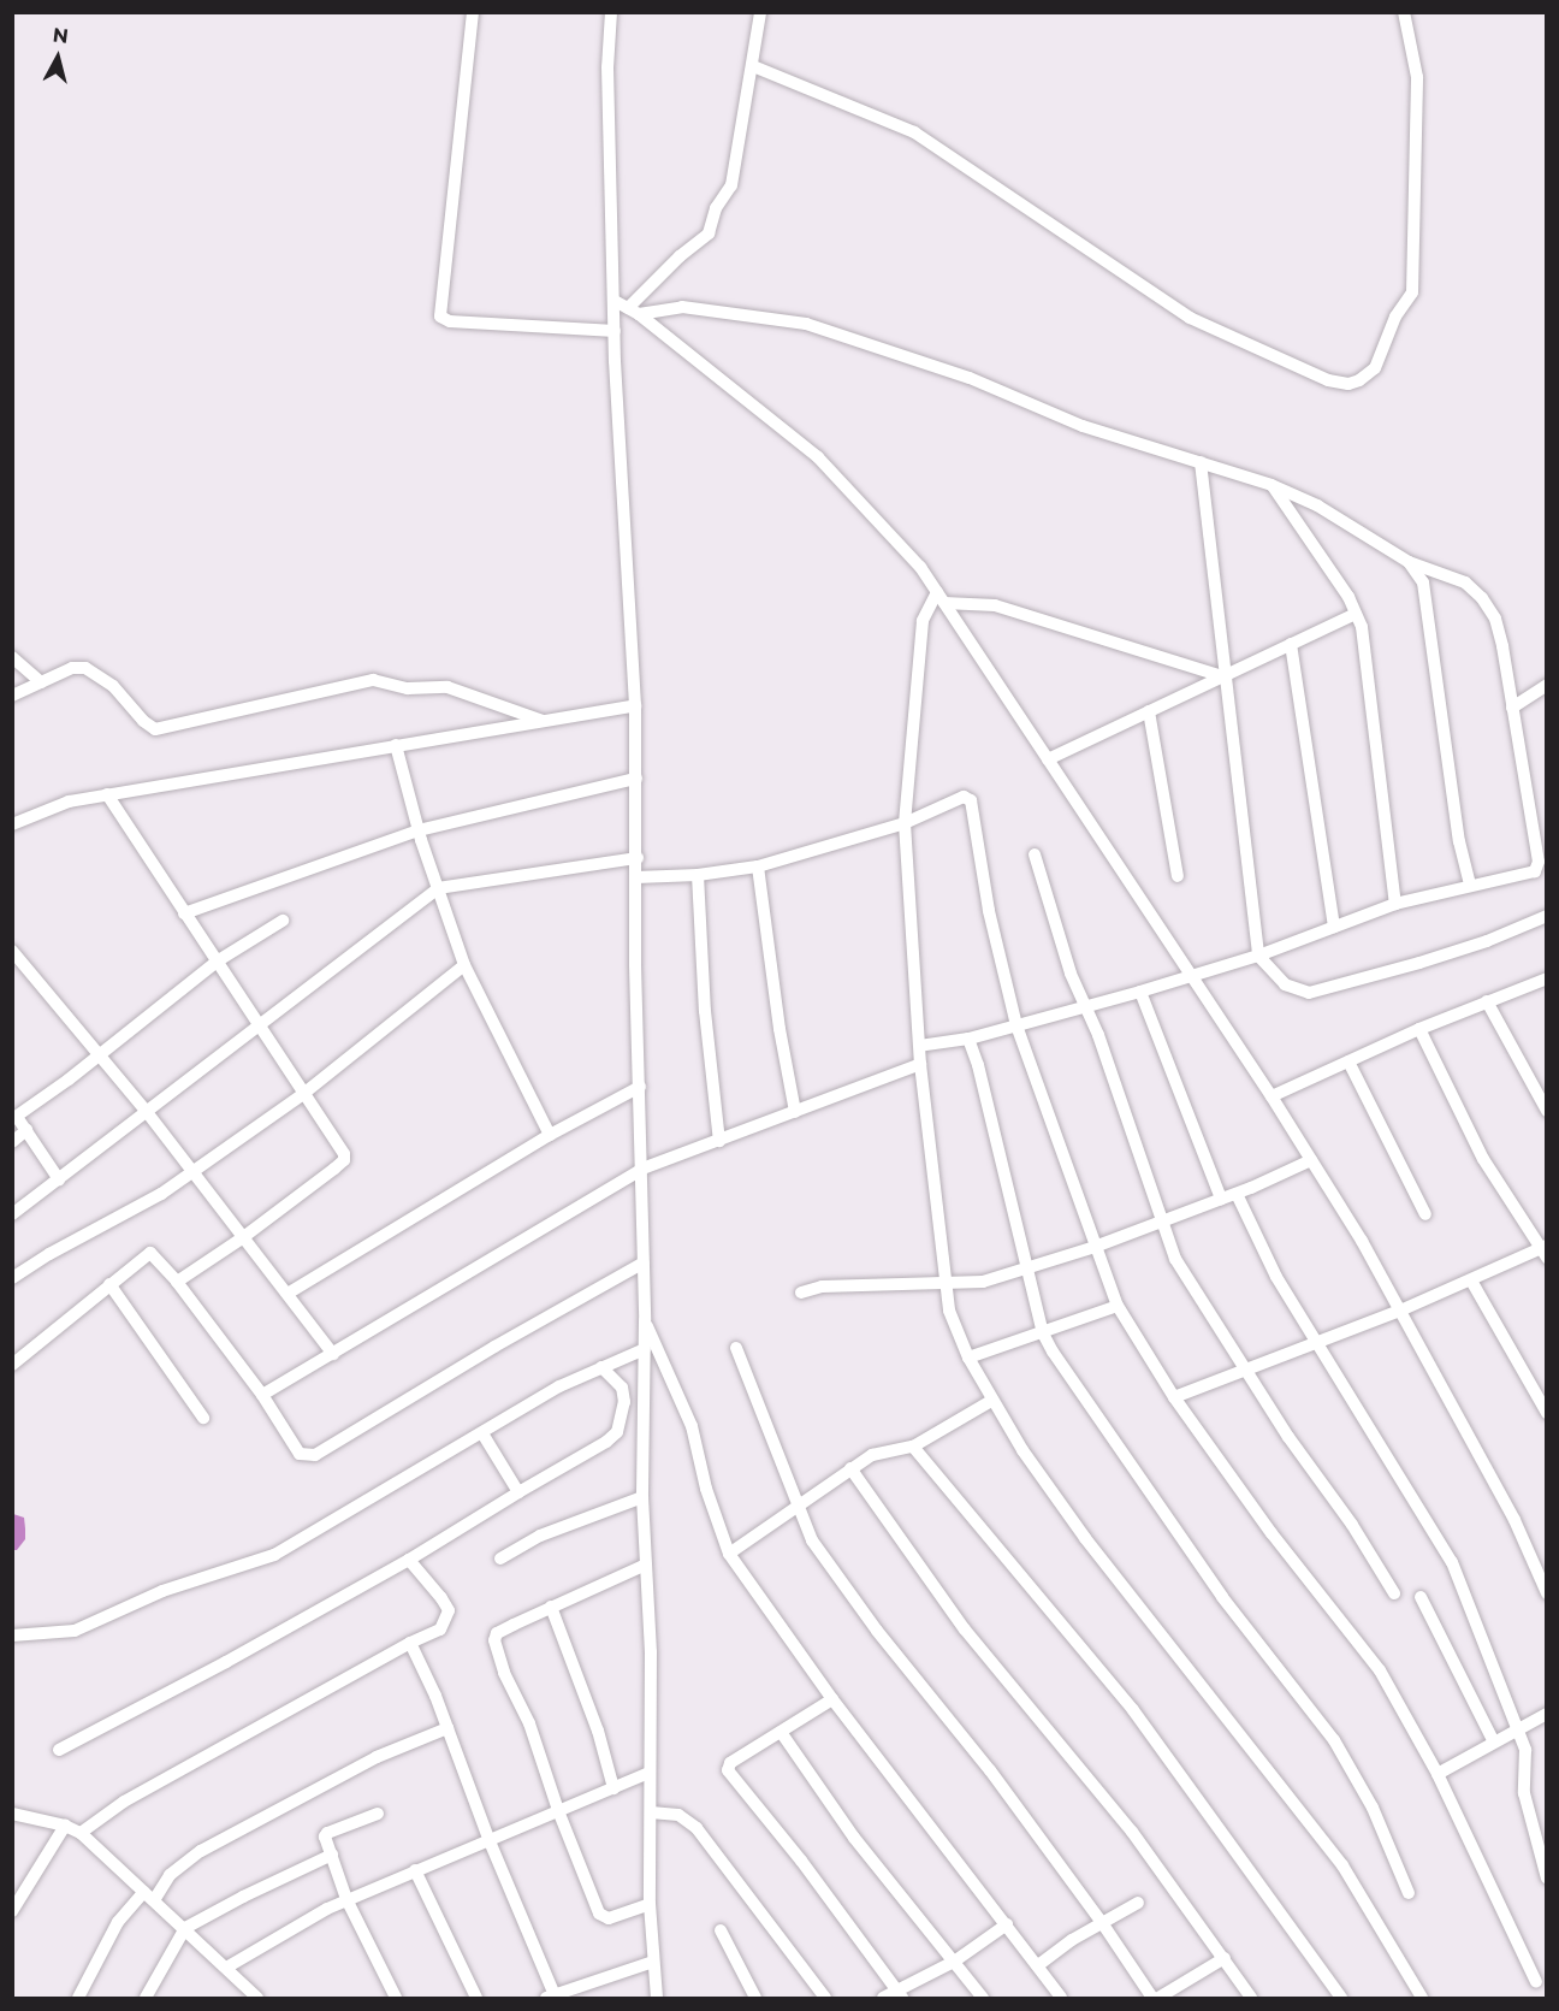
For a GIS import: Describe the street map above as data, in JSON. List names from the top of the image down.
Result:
{
  "north": "top"
}
